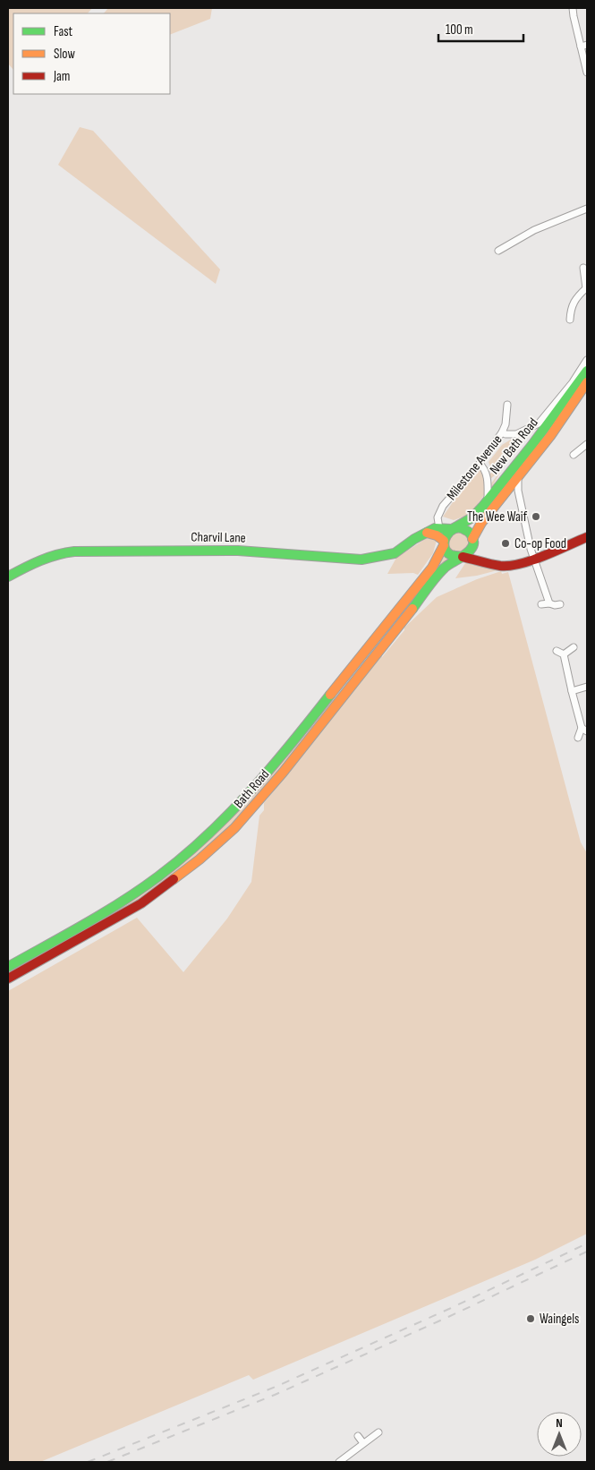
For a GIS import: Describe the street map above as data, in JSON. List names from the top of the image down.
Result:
{
  "streets": {
    "main road": ["New Bath Road", "Charvil Lane", "Bath Road"],
    "street": ["Milestone Avenue"]
  },
  "crossings": [
    ["New Bath Road", "Charvil Lane"],
    ["New Bath Road", "Bath Road"],
    ["Milestone Avenue", "Charvil Lane"],
    ["Charvil Lane", "Bath Road"]
  ],
  "places": ["The Wee Waif", "Co-op Food", "Waingels"],
  "legend": ["Fast", "Slow", "Jam"],
  "scale_bar": "100 m",
  "north": "top"
}
